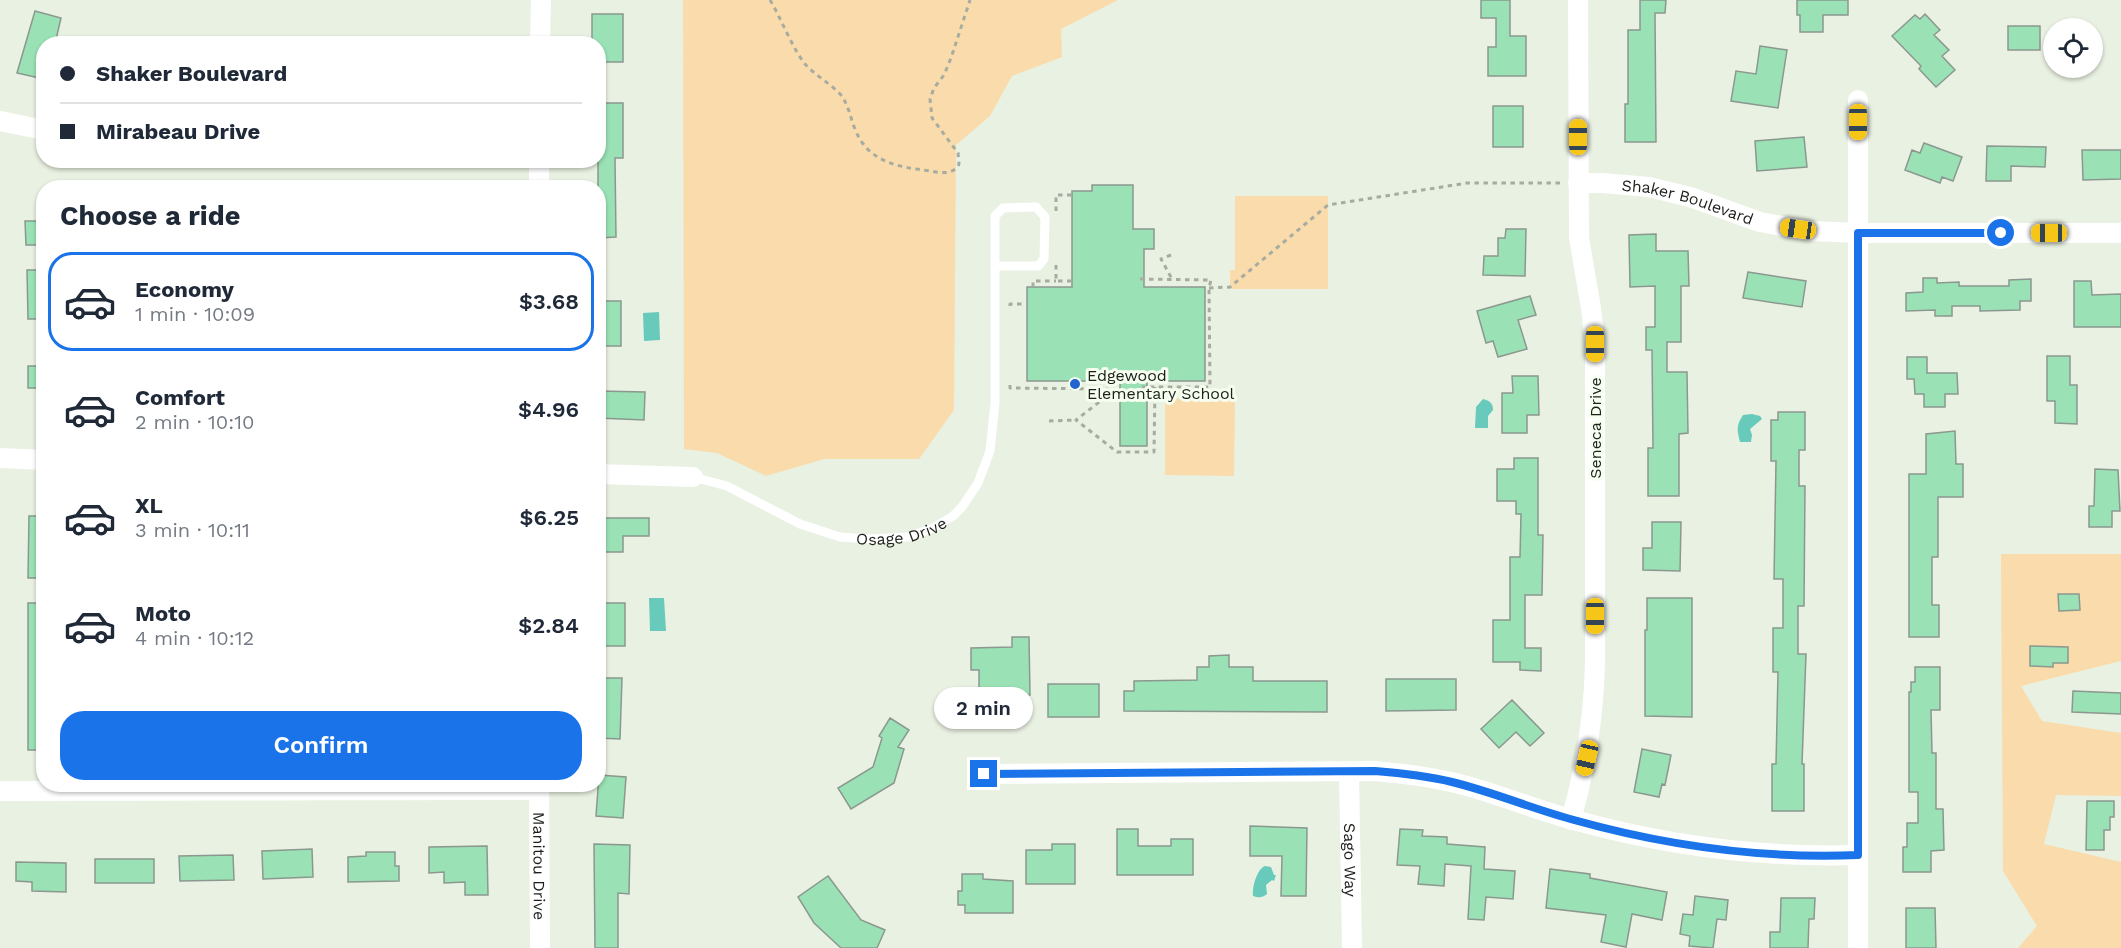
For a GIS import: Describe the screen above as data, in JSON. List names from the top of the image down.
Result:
{
  "streets": {
    "street": [
      "Shaker Boulevard",
      "Seneca Drive",
      "Osage Drive",
      "Sago Way",
      "Manitou Drive"
    ]
  },
  "crossings": [
    ["Shaker Boulevard", "Seneca Drive"]
  ],
  "places": ["Edgewood Elementary School"],
  "page": {
    "banner": ["Shaker Boulevard", "Mirabeau Drive"],
    "heading": "Choose a ride",
    "list": [
      {
        "name": "Economy",
        "note": "1 min · 10:09",
        "value": "$3.68"
      },
      {
        "name": "Comfort",
        "note": "2 min · 10:10",
        "value": "$4.96"
      },
      {
        "name": "XL",
        "note": "3 min · 10:11",
        "value": "$6.25"
      },
      {
        "name": "Moto",
        "note": "4 min · 10:12",
        "value": "$2.84"
      }
    ],
    "bubble": "2 min",
    "buttons": "Confirm"
  }
}
